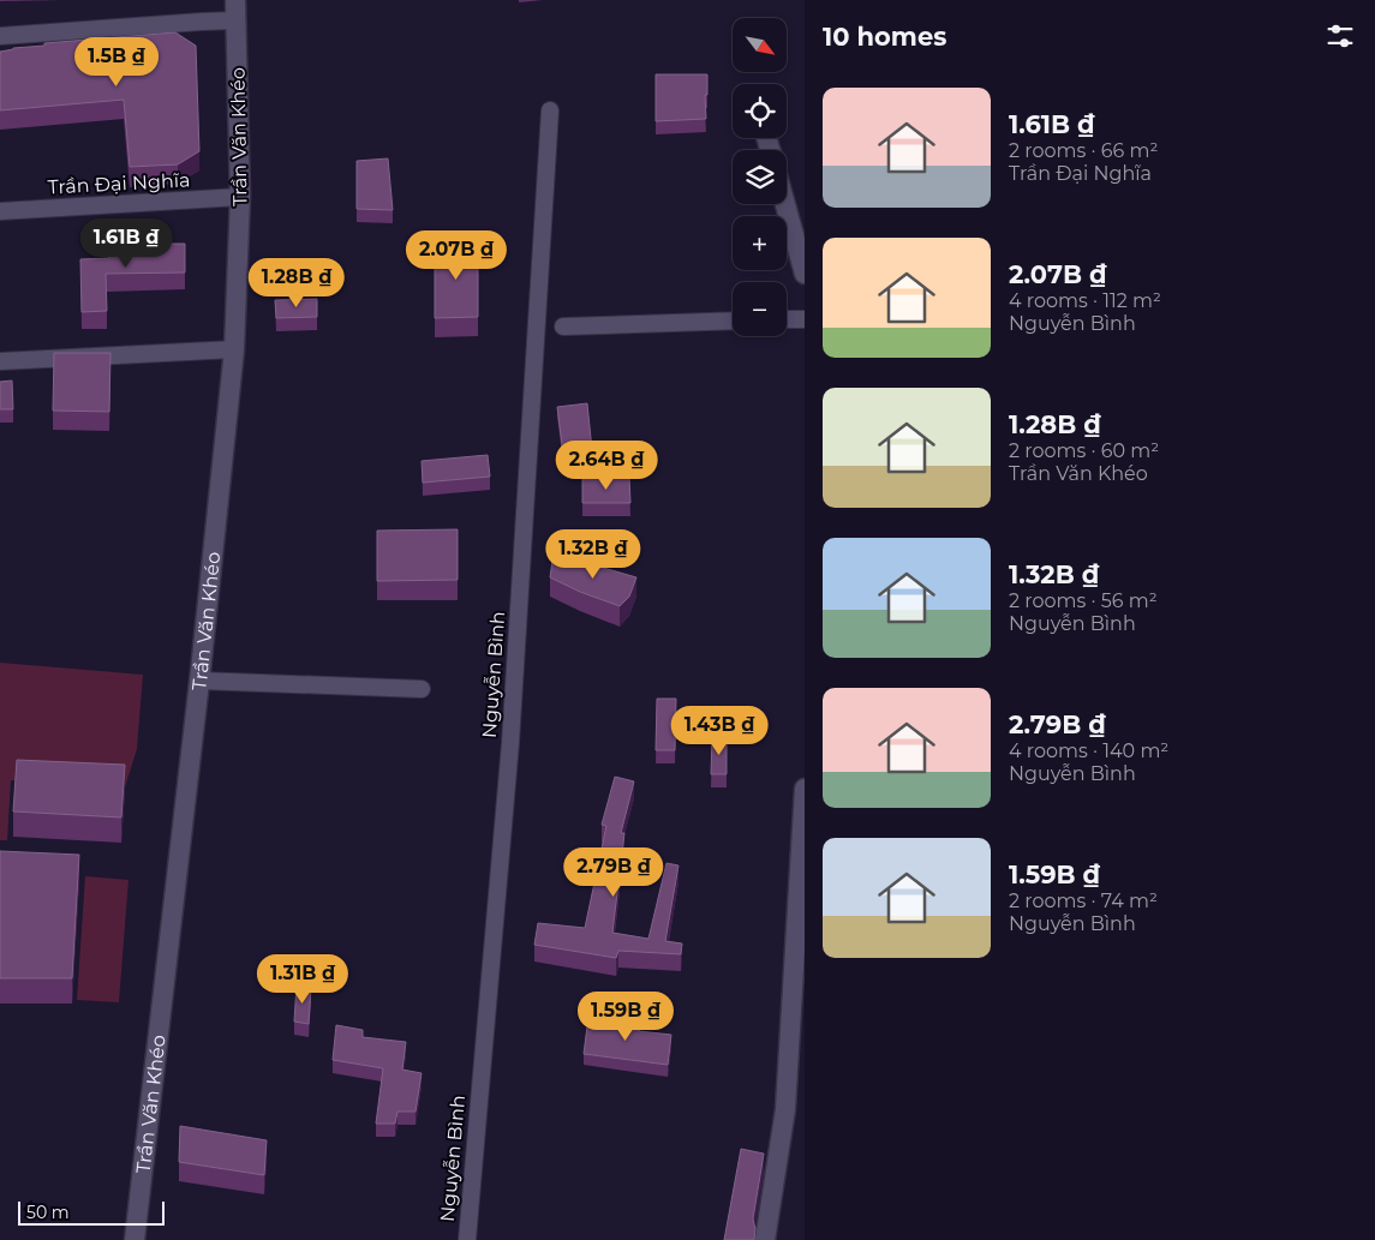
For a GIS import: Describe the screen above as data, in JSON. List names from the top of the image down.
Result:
{
  "streets": {
    "street": ["Trần Văn Khéo", "Trần Đại Nghĩa", "Nguyễn Bình"]
  },
  "crossings": [
    ["Trần Văn Khéo", "Trần Đại Nghĩa"]
  ],
  "scale_bar": "50 m",
  "north": "bottom right",
  "page": {
    "heading": "10 homes",
    "map_buttons": ["+", "−"],
    "price": [
      "1.5B ₫",
      "1.61B ₫",
      "2.07B ₫",
      "1.28B ₫",
      "2.64B ₫",
      "1.32B ₫",
      "1.43B ₫",
      "2.79B ₫",
      "1.31B ₫",
      "1.59B ₫"
    ],
    "list": [
      {
        "name": "1.61B ₫",
        "note": "2 rooms · 66 m² · Trần Đại Nghĩa"
      },
      {
        "name": "2.07B ₫",
        "note": "4 rooms · 112 m² · Nguyễn Bình"
      },
      {
        "name": "1.28B ₫",
        "note": "2 rooms · 60 m² · Trần Văn Khéo"
      },
      {
        "name": "1.32B ₫",
        "note": "2 rooms · 56 m² · Nguyễn Bình"
      },
      {
        "name": "2.79B ₫",
        "note": "4 rooms · 140 m² · Nguyễn Bình"
      },
      {
        "name": "1.59B ₫",
        "note": "2 rooms · 74 m² · Nguyễn Bình"
      }
    ],
    "scale": "50 m"
  }
}
